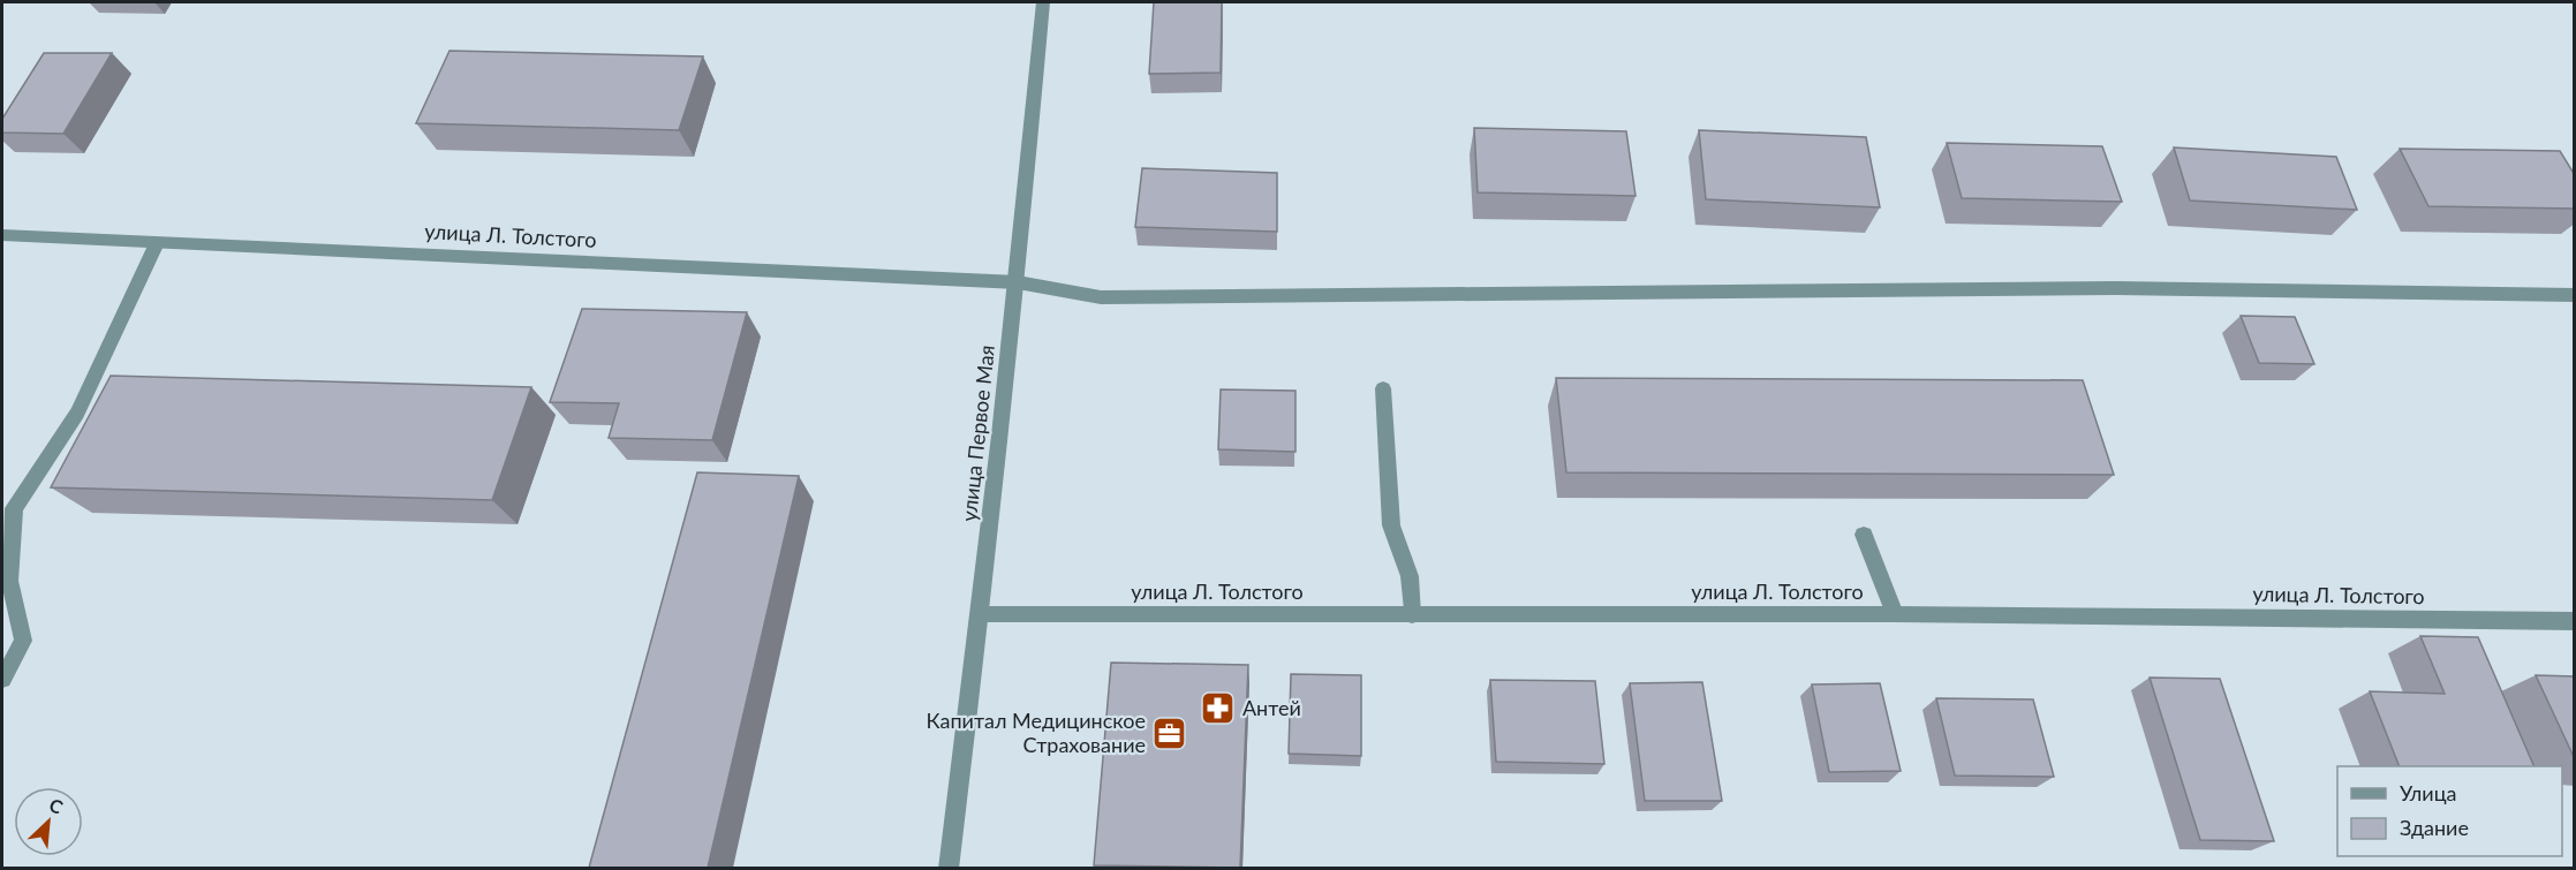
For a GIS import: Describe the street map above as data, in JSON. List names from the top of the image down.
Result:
{
  "streets": {
    "street": ["улица Л. Толстого", "улица Первое Мая"]
  },
  "crossings": [
    ["улица Л. Толстого", "улица Первое Мая"]
  ],
  "places": {
    "pharmacy": ["Антей"],
    "office": ["Капитал Медицинское Страхование"]
  },
  "legend": ["Улица", "Здание"],
  "north": "top right"
}
